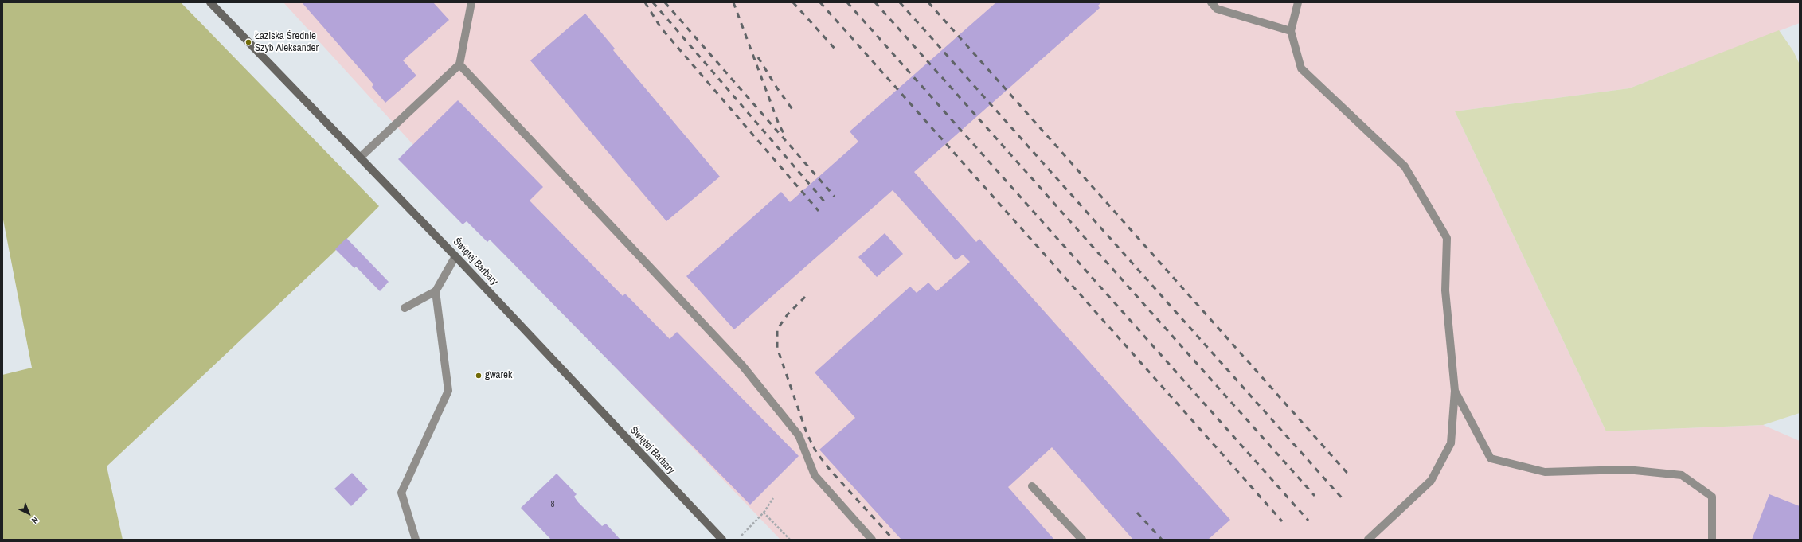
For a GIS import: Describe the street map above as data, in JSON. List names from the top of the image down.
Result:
{
  "streets": {
    "street": ["Świętej Barbary"]
  },
  "places": ["Łaziska Średnie Szyb Aleksander", "gwarek"],
  "house_numbers": ["8"],
  "north": "bottom right"
}
